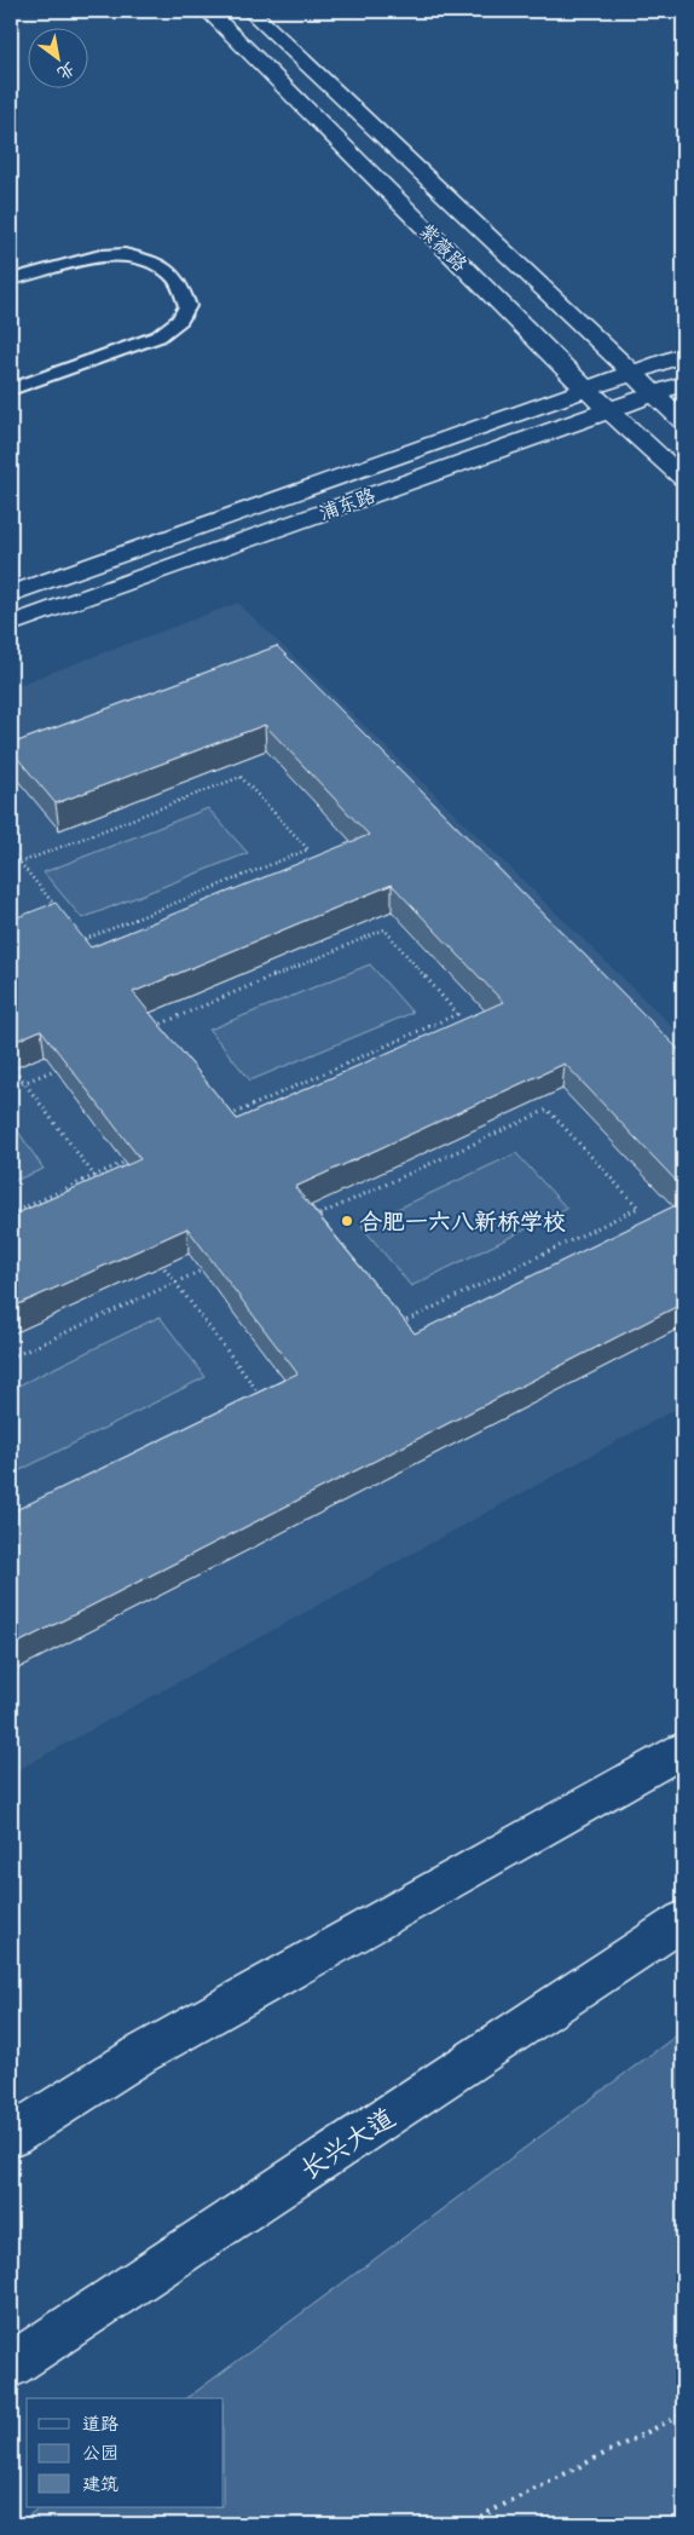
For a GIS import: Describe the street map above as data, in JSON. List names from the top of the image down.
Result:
{
  "streets": {
    "street": ["紫薇路", "浦东路", "长兴大道"]
  },
  "crossings": [
    ["紫薇路", "浦东路"]
  ],
  "places": ["合肥一六八新桥学校"],
  "legend": ["道路", "公园", "建筑"],
  "north": "bottom right"
}
